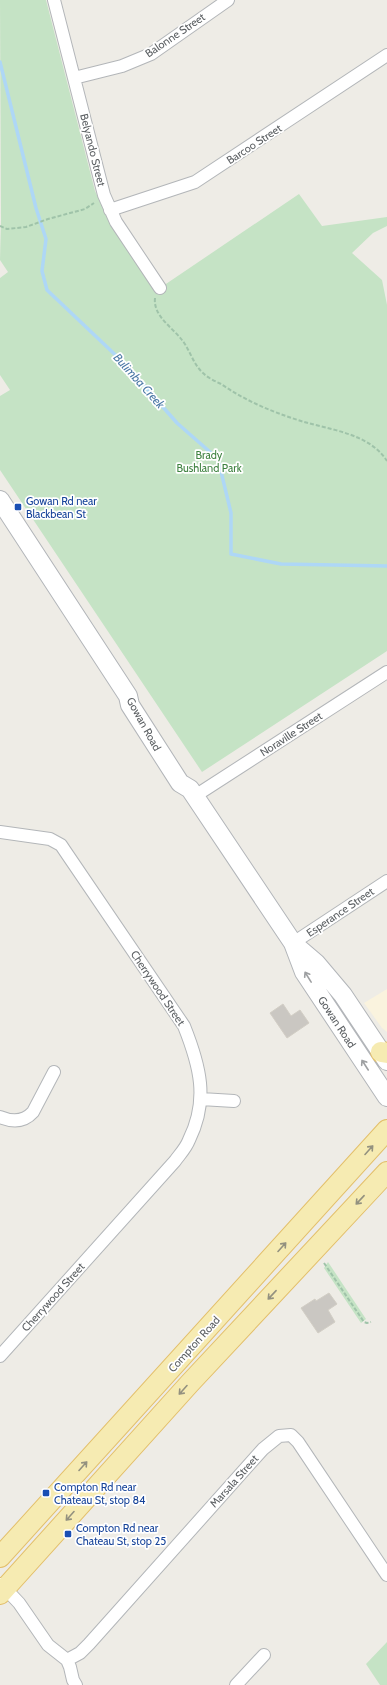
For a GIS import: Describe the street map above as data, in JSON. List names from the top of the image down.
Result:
{
  "streets": {
    "main road": ["Gowan Road", "Compton Road"],
    "street": [
      "Balonne Street",
      "Barcoo Street",
      "Belyando Street",
      "Noraville Street",
      "Esperance Street",
      "Cherrywood Street",
      "Marsala Street"
    ]
  },
  "crossings": [
    ["Balonne Street", "Belyando Street"],
    ["Barcoo Street", "Belyando Street"],
    ["Gowan Road", "Noraville Street"],
    ["Gowan Road", "Esperance Street"]
  ],
  "water": ["Bulimba Creek"],
  "parks": ["Brady Bushland Park"],
  "places": {
    "transit": ["Gowan Rd near Blackbean St", "Compton Rd near Chateau St, stop 84", "Compton Rd near Chateau St, stop 25"]
  }
}
